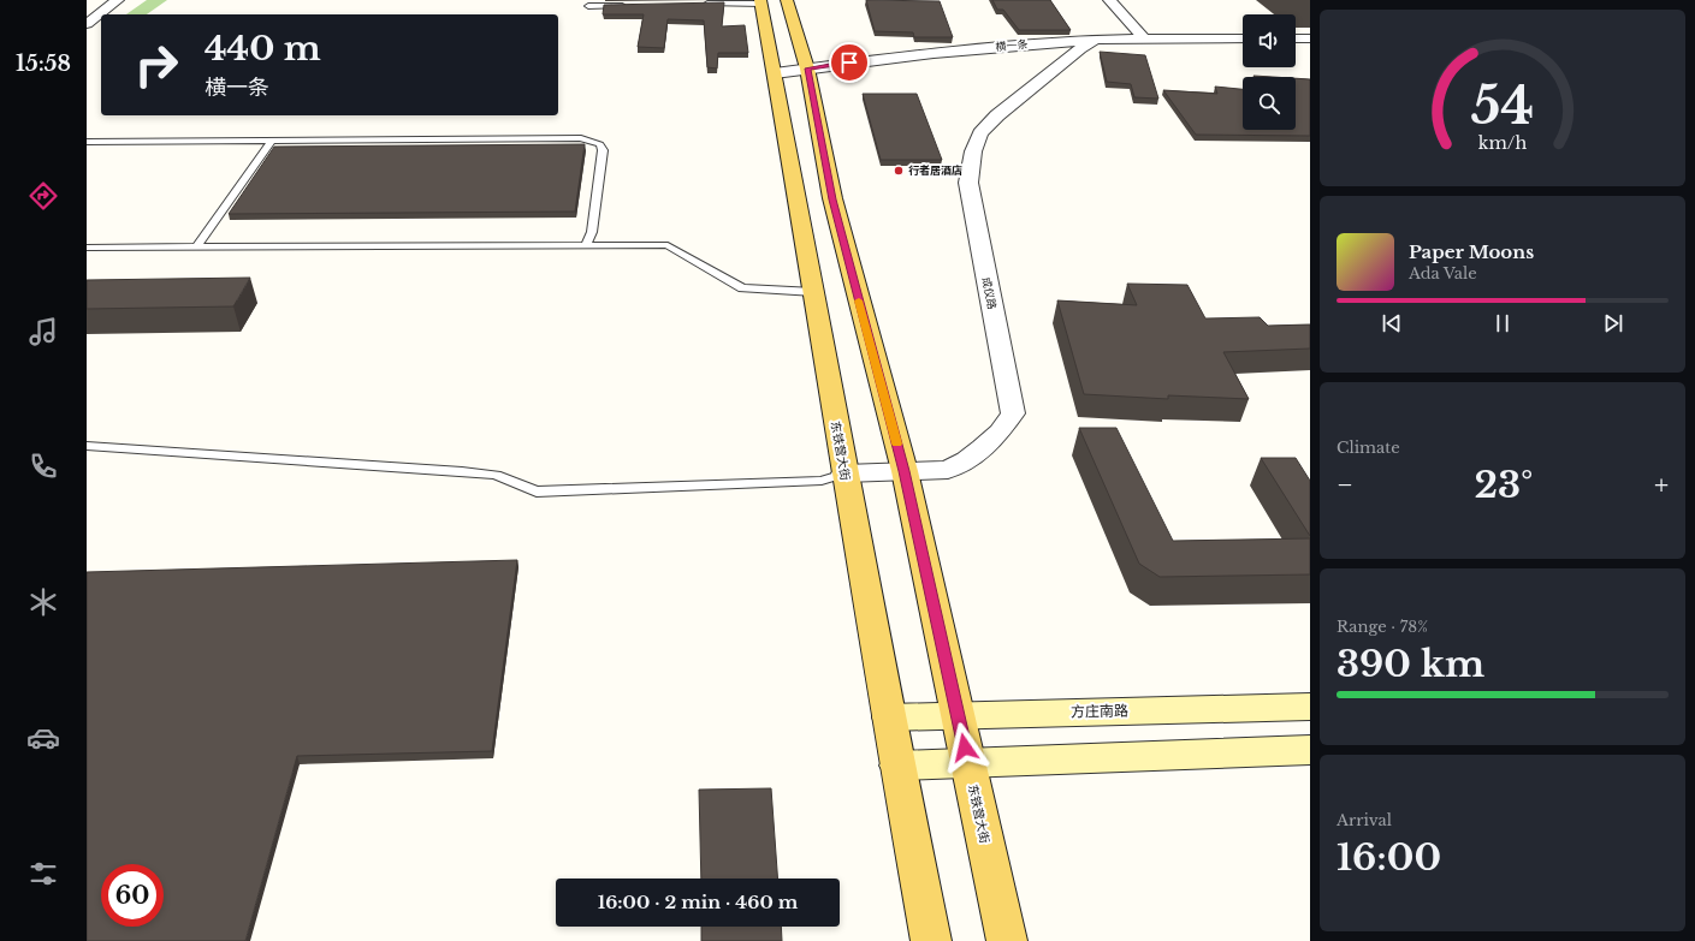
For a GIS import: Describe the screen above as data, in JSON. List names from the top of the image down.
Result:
{
  "streets": {
    "main road": ["东铁营大街", "方庄南路"],
    "street": ["横一条", "成仪路"]
  },
  "crossings": [
    ["横一条", "成仪路"],
    ["横一条", "东铁营大街"],
    ["成仪路", "东铁营大街"],
    ["东铁营大街", "方庄南路"]
  ],
  "places": ["行者居酒店"],
  "page": {
    "tabs": "15:58",
    "turn": ["440 m", "横一条"],
    "song": ["Paper Moons", "Ada Vale"],
    "tile": [
      "Climate",
      ["Range · 78%", "390 km"],
      ["Arrival", "16:00"]
    ],
    "heat": ["−", "23°", "+"],
    "limit": "60",
    "trip": "16:00 · 2 min · 460 m",
    "gauge": ["54", "km/h"]
  }
}
